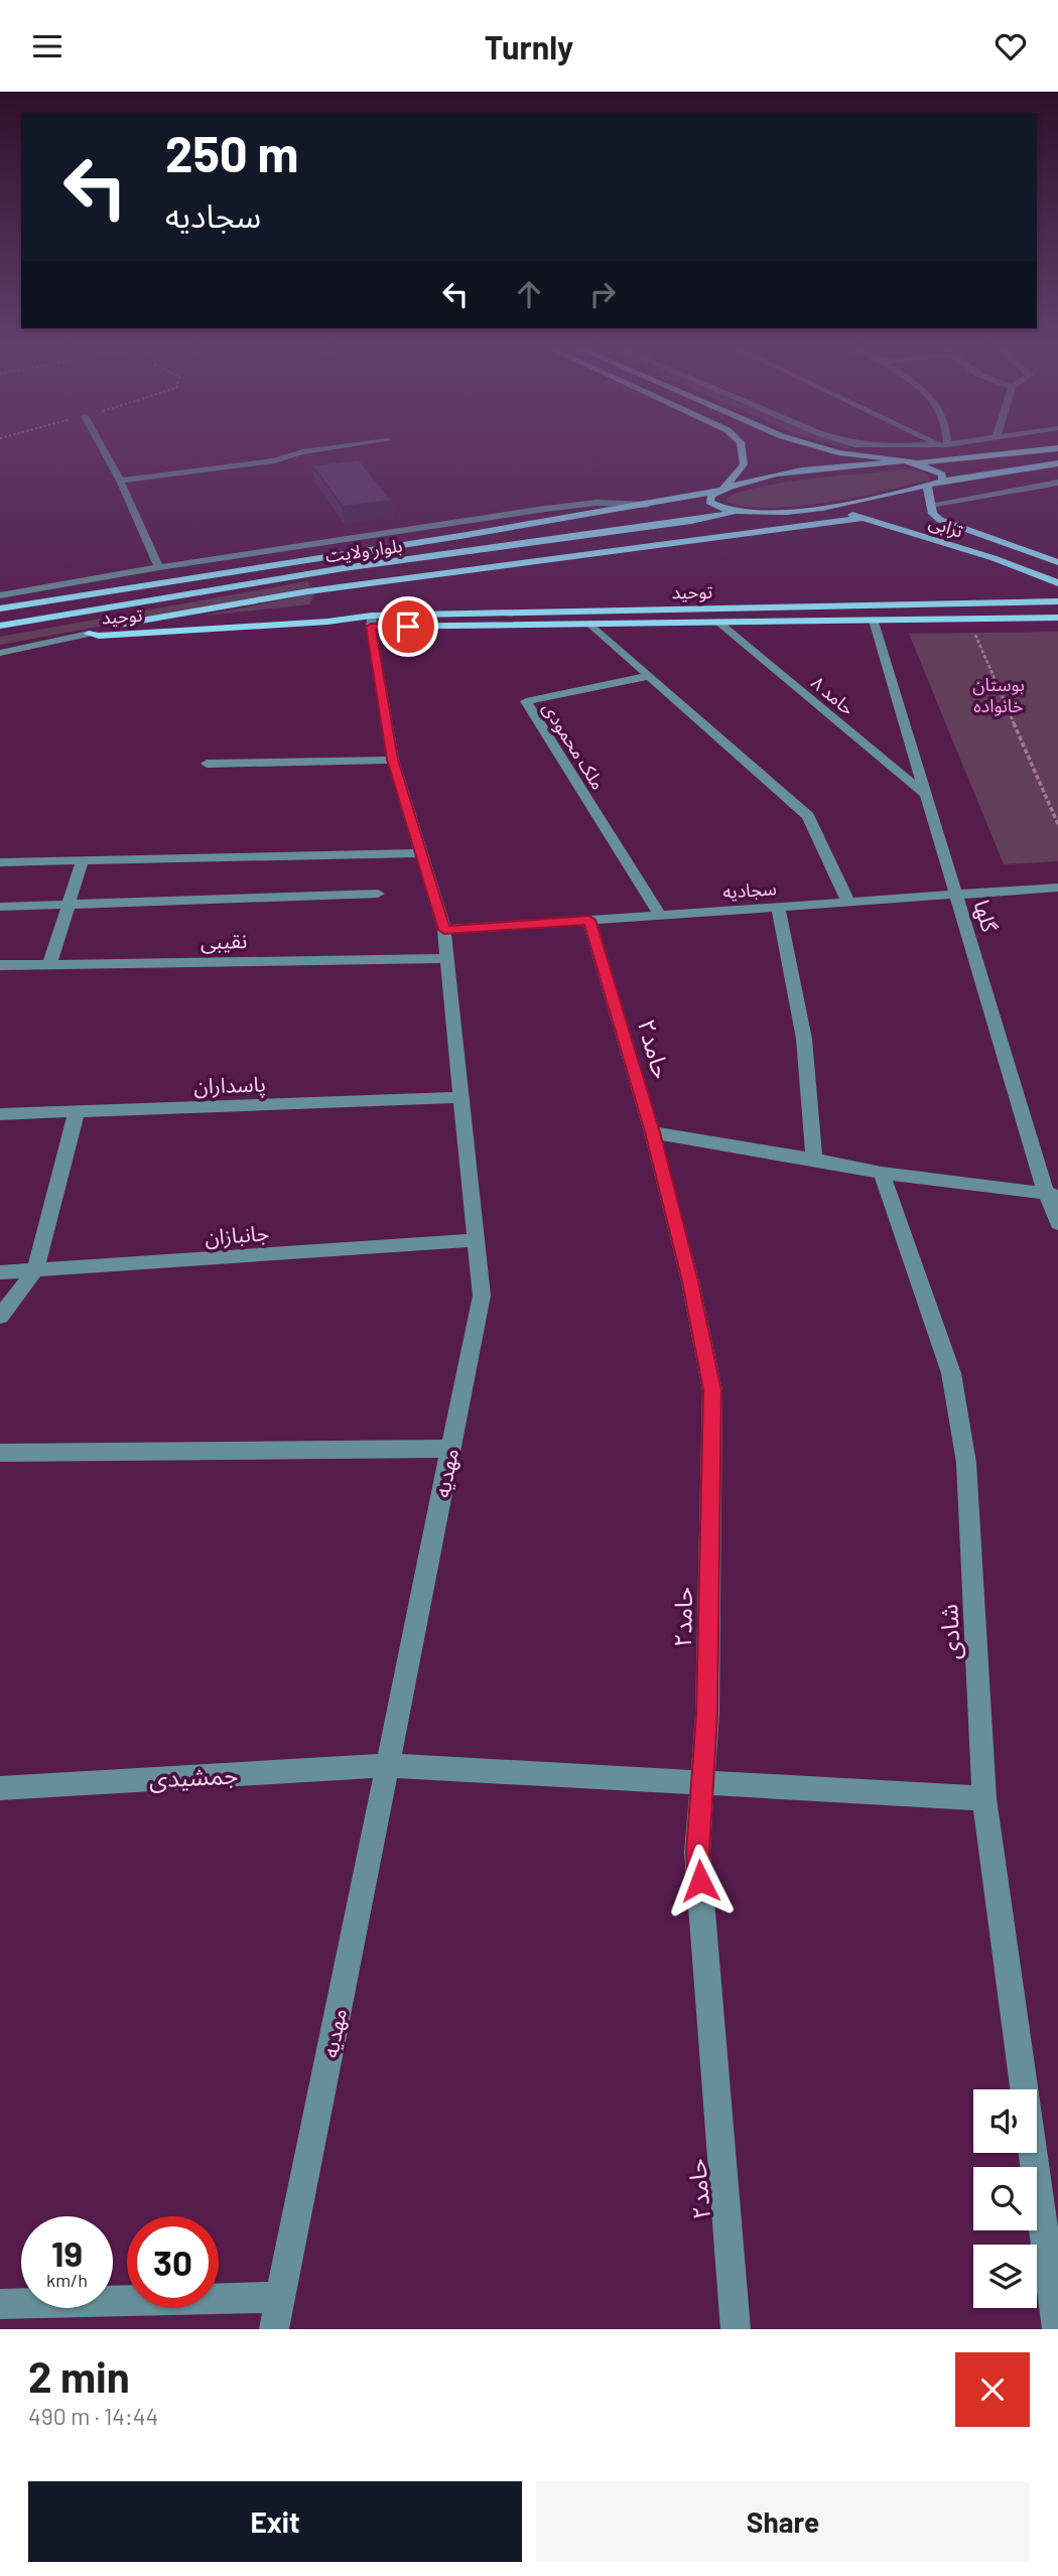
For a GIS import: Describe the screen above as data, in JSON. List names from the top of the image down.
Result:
{
  "streets": {
    "main road": ["ترابی", "بلوار ولایت", "توحید"],
    "street": [
      "حامد ۸",
      "ملک محمودی",
      "سجادیه",
      "گلها",
      "نقیبی",
      "حامد۲",
      "پاسداران",
      "جانبازان",
      "مهدیه",
      "شادی",
      "جمشیدی"
    ]
  },
  "crossings": [
    ["ترابی", "بلوار ولایت"],
    ["توحید", "حامد ۸"],
    ["توحید", "گلها"],
    ["توحید", "مهدیه"],
    ["حامد ۸", "گلها"],
    ["ملک محمودی", "سجادیه"],
    ["سجادیه", "گلها"],
    ["سجادیه", "حامد۲"],
    ["سجادیه", "مهدیه"],
    ["نقیبی", "مهدیه"],
    ["حامد۲", "جمشیدی"],
    ["پاسداران", "مهدیه"],
    ["جانبازان", "مهدیه"],
    ["مهدیه", "جمشیدی"],
    ["شادی", "جمشیدی"]
  ],
  "parks": ["بوستان خانواده"],
  "page": {
    "header": "Turnly",
    "turn": ["250 m", "سجادیه"],
    "speed": "19 km/h",
    "limit": "30",
    "heading": ["2 min", "490 m · 14:44"],
    "buttons": ["Exit", "Share"]
  }
}
